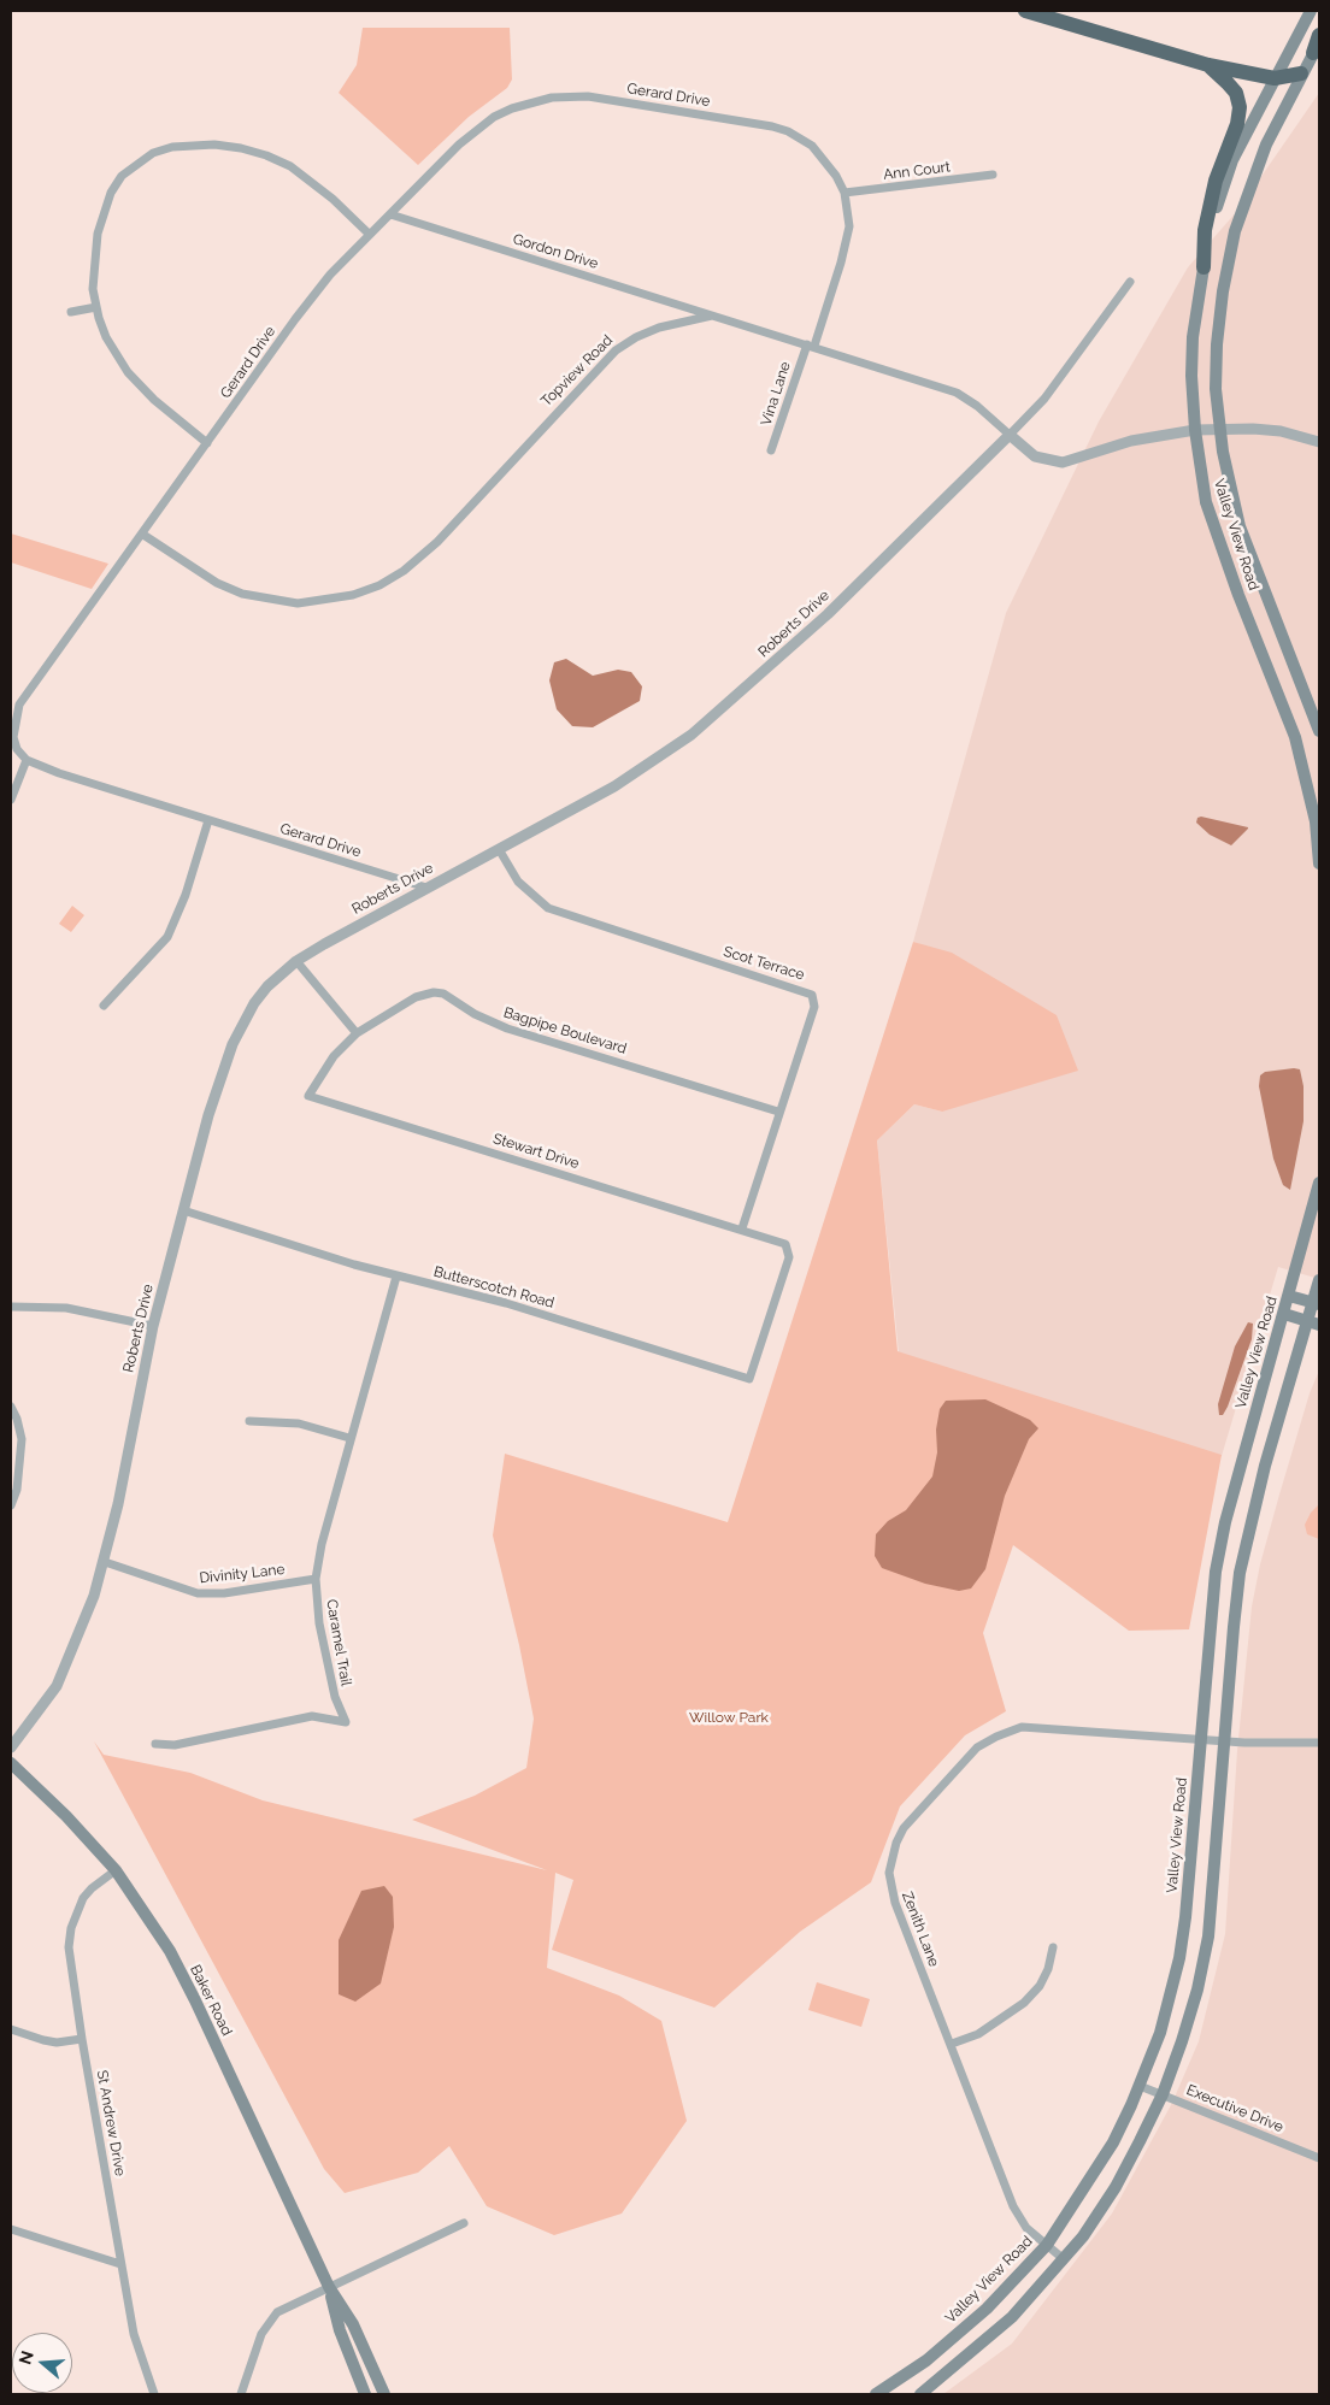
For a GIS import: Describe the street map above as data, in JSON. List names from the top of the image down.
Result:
{
  "streets": {
    "main road": ["Valley View Road", "Baker Road"],
    "street": [
      "Gerard Drive",
      "Ann Court",
      "Gordon Drive",
      "Topview Road",
      "Vina Lane",
      "Roberts Drive",
      "Scot Terrace",
      "Bagpipe Boulevard",
      "Stewart Drive",
      "Butterscotch Road",
      "Divinity Lane",
      "Caramel Trail",
      "Zenith Lane",
      "Executive Drive",
      "St Andrew Drive"
    ]
  },
  "crossings": [
    ["Gerard Drive", "Ann Court"],
    ["Gerard Drive", "Gordon Drive"],
    ["Gerard Drive", "Topview Road"],
    ["Gerard Drive", "Vina Lane"],
    ["Gerard Drive", "Roberts Drive"],
    ["Gordon Drive", "Topview Road"],
    ["Topview Road", "Vina Lane"],
    ["Topview Road", "Valley View Road"],
    ["Topview Road", "Roberts Drive"],
    ["Valley View Road", "Zenith Lane"],
    ["Valley View Road", "Executive Drive"],
    ["Roberts Drive", "Scot Terrace"],
    ["Roberts Drive", "Butterscotch Road"],
    ["Roberts Drive", "Divinity Lane"],
    ["Scot Terrace", "Bagpipe Boulevard"],
    ["Scot Terrace", "Stewart Drive"],
    ["Bagpipe Boulevard", "Stewart Drive"],
    ["Stewart Drive", "Butterscotch Road"],
    ["Butterscotch Road", "Caramel Trail"],
    ["Divinity Lane", "Caramel Trail"],
    ["Baker Road", "St Andrew Drive"]
  ],
  "parks": ["Willow Park"],
  "north": "left"
}
